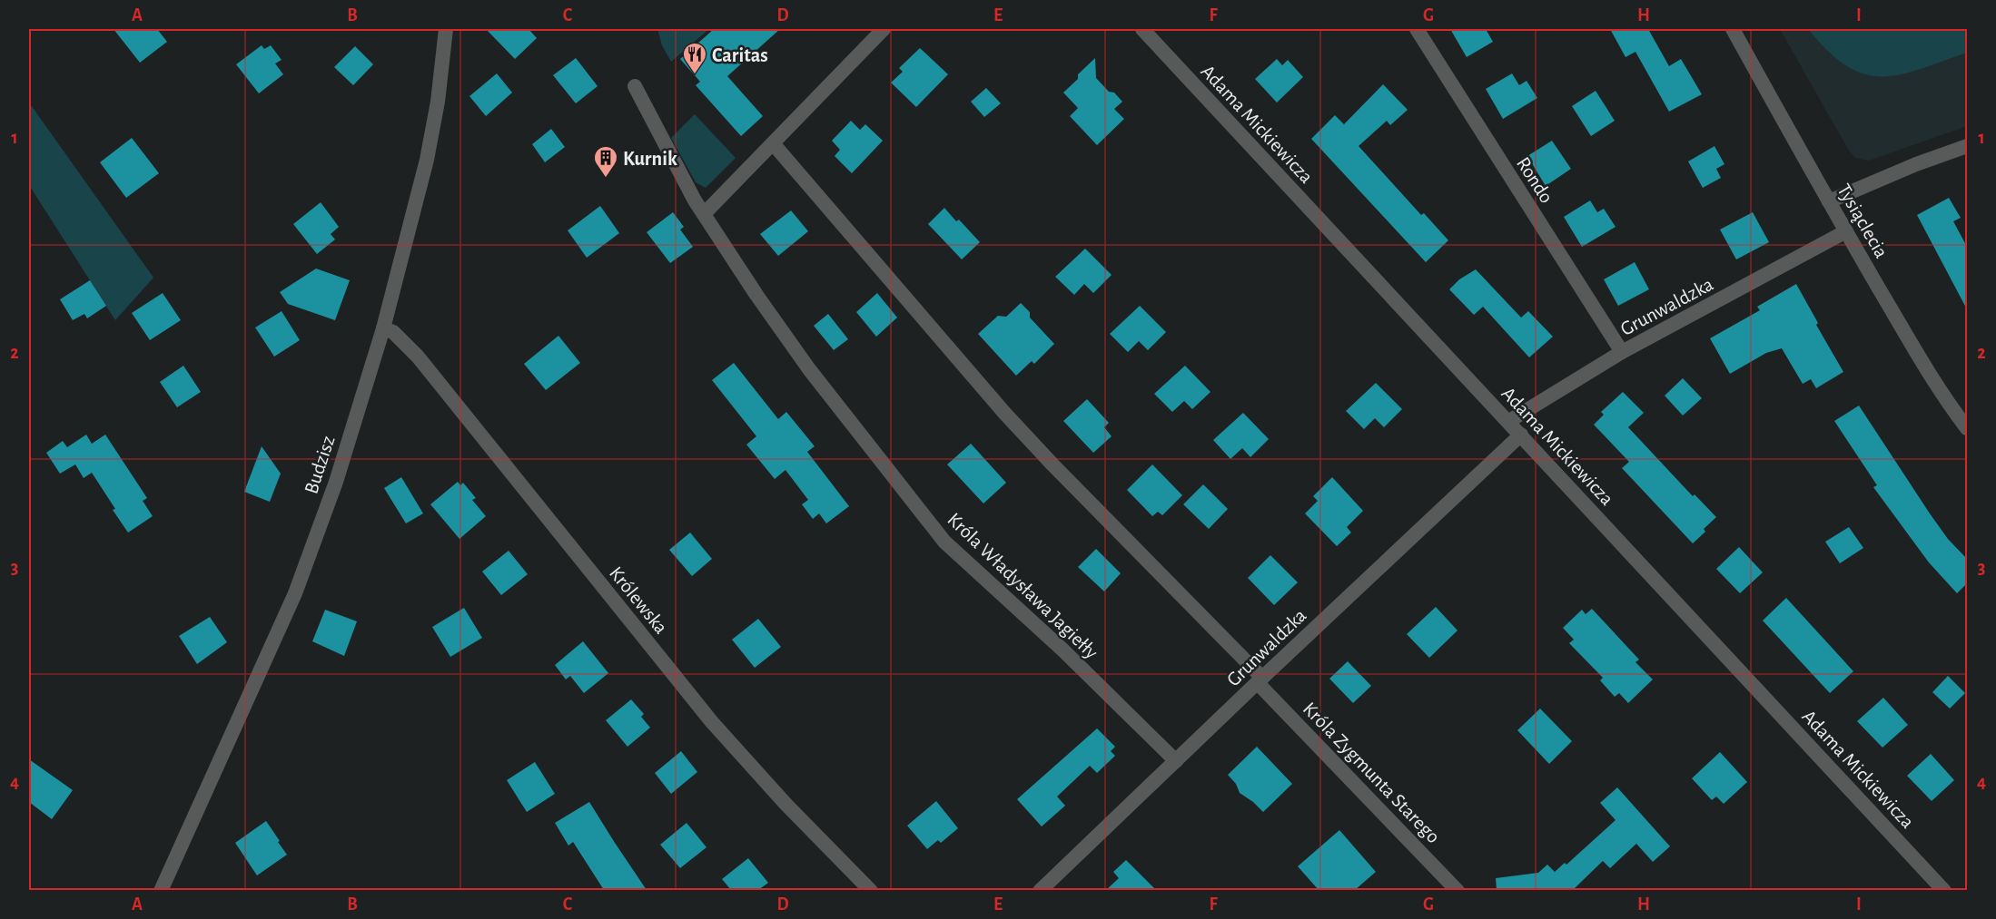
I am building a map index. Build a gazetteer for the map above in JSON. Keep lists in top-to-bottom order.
{
  "streets": {
    "street": [
      "Adama Mickiewicza",
      "Rondo",
      "Tysiąclecia",
      "Grunwaldzka",
      "Budzisz",
      "Króla Władysława Jagiełły",
      "Królewska",
      "Króla Zygmunta Starego"
    ]
  },
  "crossings": [
    ["Adama Mickiewicza", "Grunwaldzka"],
    ["Rondo", "Grunwaldzka"],
    ["Tysiąclecia", "Grunwaldzka"],
    ["Grunwaldzka", "Króla Władysława Jagiełły"],
    ["Grunwaldzka", "Króla Zygmunta Starego"],
    ["Budzisz", "Królewska"]
  ],
  "places": {
    "restaurant": ["Caritas"],
    "building": ["Kurnik"]
  },
  "grid": {
    "columns": [
      "A",
      "B",
      "C",
      "D",
      "E",
      "F",
      "G",
      "H",
      "I"
    ],
    "rows": [
      "1",
      "2",
      "3",
      "4"
    ]
  }
}
